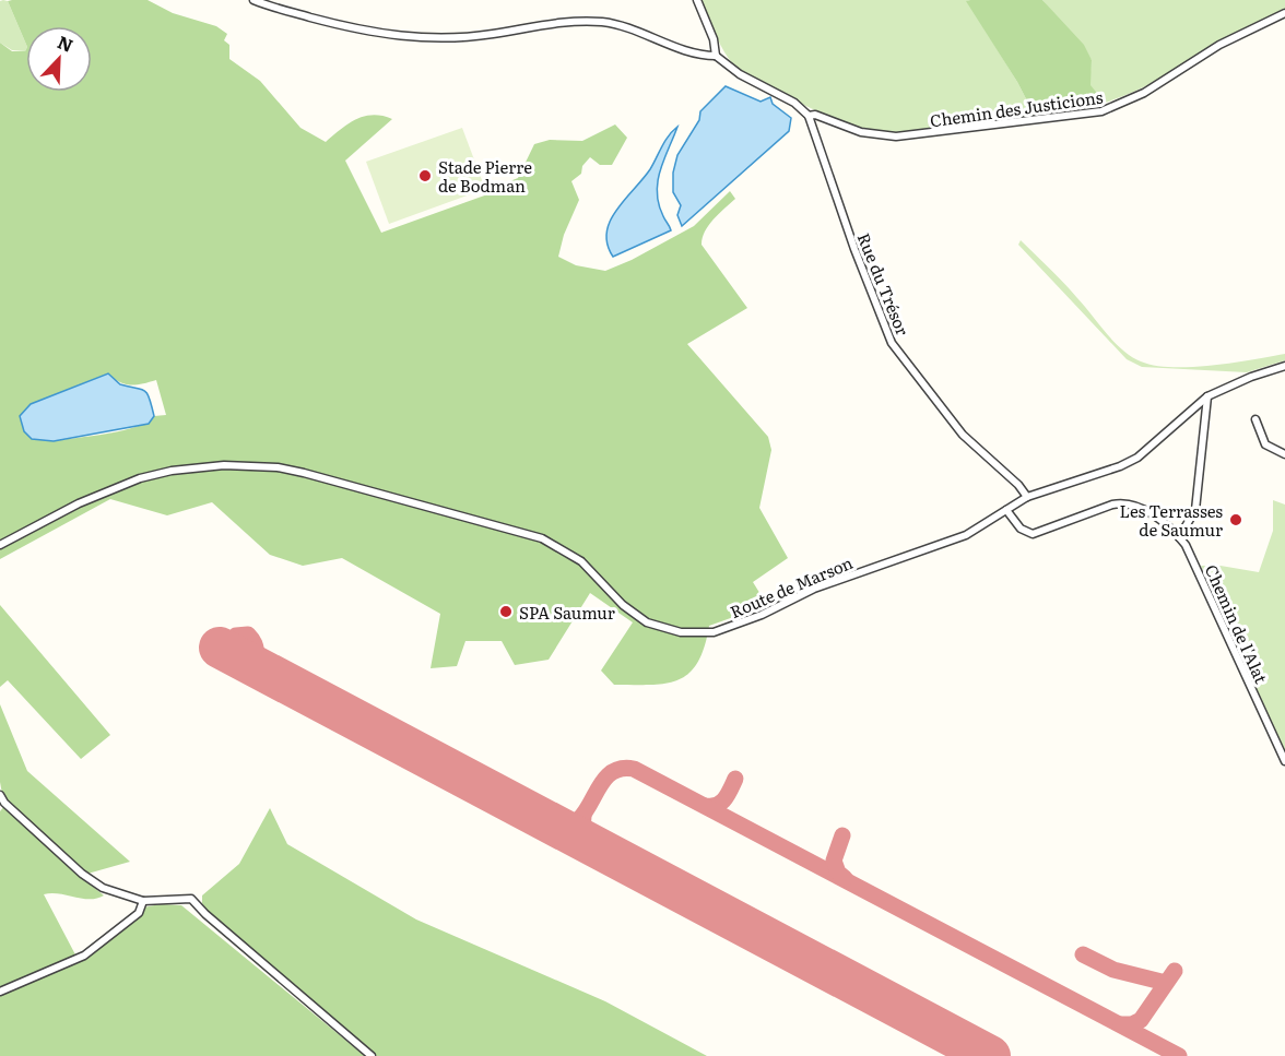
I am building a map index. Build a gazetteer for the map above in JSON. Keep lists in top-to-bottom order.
{
  "streets": {
    "street": [
      "Chemin des Justicions",
      "Rue du Trésor",
      "Route de Marson",
      "Chemin de l'Alat"
    ]
  },
  "crossings": [
    ["Chemin des Justicions", "Rue du Trésor"],
    ["Rue du Trésor", "Route de Marson"],
    ["Route de Marson", "Chemin de l'Alat"]
  ],
  "places": ["Stade Pierre de Bodman", "Les Terrasses de Saumur", "SPA Saumur"],
  "north": "top right"
}
